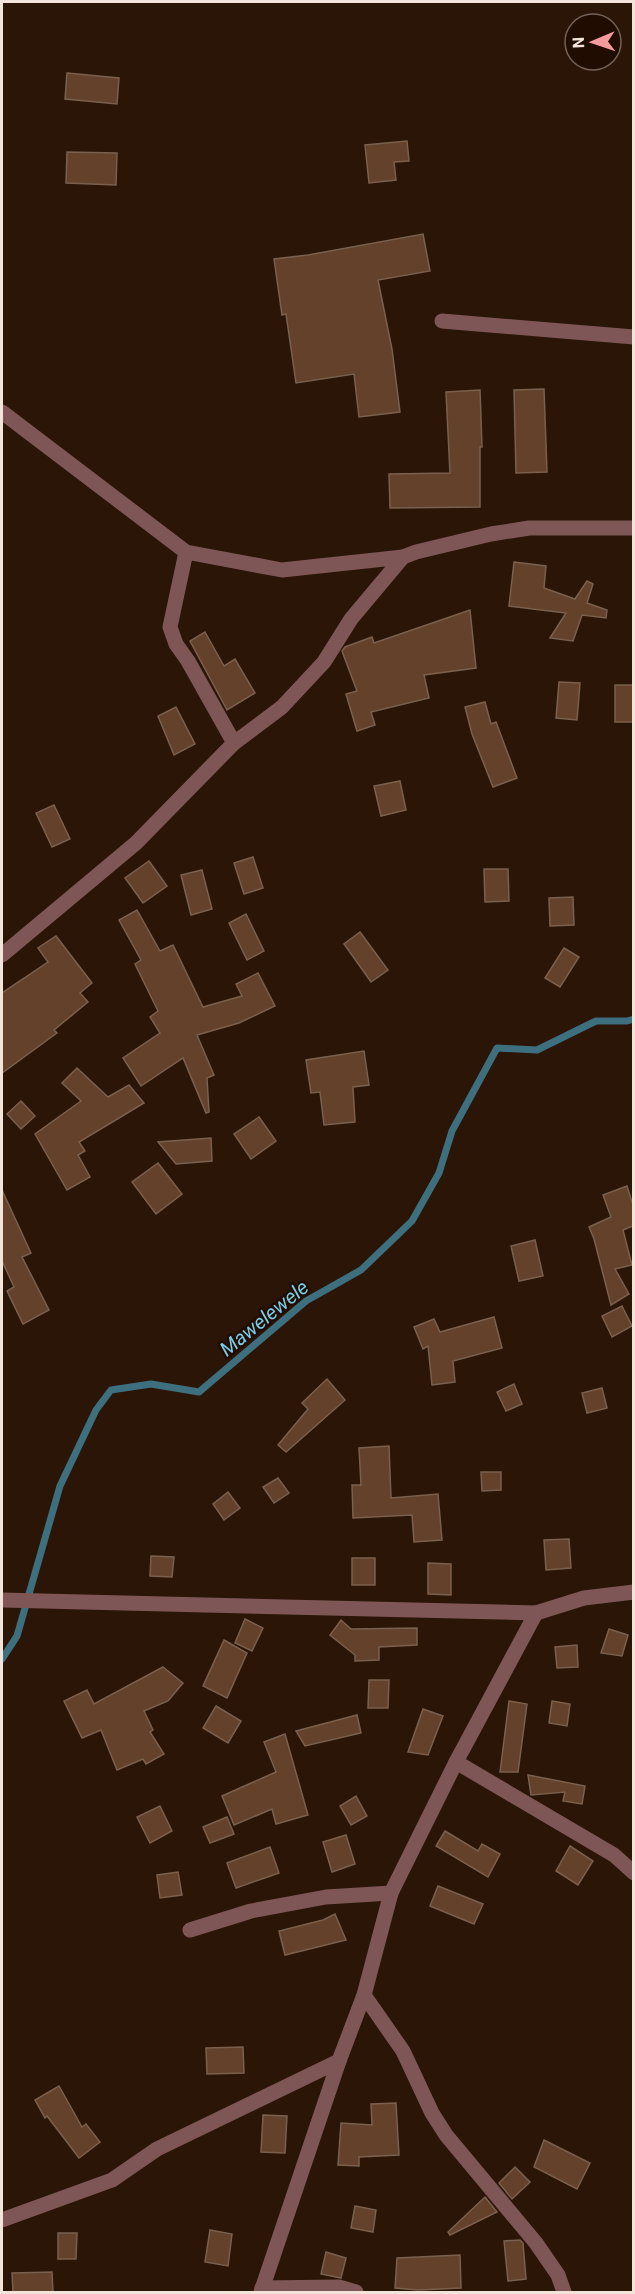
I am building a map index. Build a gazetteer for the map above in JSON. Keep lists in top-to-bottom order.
{
  "water": ["Mawelewele"],
  "north": "left"
}
